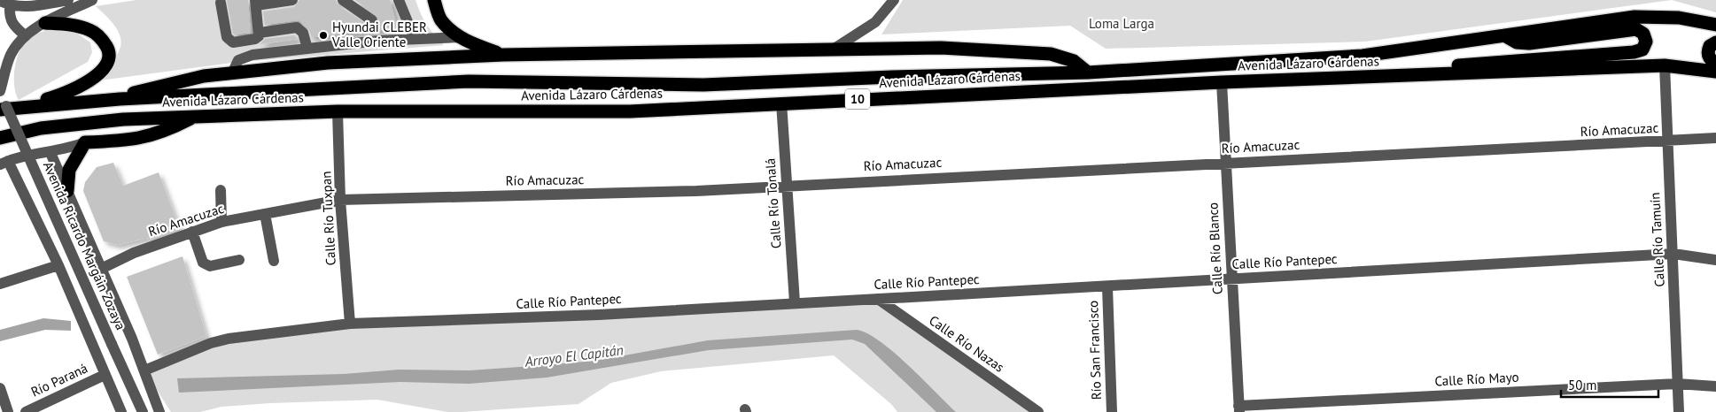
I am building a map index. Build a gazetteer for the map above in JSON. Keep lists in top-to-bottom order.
{
  "streets": {
    "highway": ["Avenida Lázaro Cárdenas", "10"],
    "street": [
      "Río Amacuzac",
      "Calle Río Tonalá",
      "Calle Río Tuxpan",
      "Calle Río Tamuín",
      "Avenida Ricardo Margáin Zozaya",
      "Calle Río Blanco",
      "Calle Río Pantepec",
      "Calle Río Nazas",
      "Río San Francisco",
      "Calle Río Mayo",
      "Río Paraná"
    ]
  },
  "crossings": [
    ["Avenida Lázaro Cárdenas", "Calle Río Tonalá"],
    ["Avenida Lázaro Cárdenas", "Calle Río Tuxpan"],
    ["Avenida Lázaro Cárdenas", "Calle Río Tamuín"],
    ["Avenida Lázaro Cárdenas", "Calle Río Blanco"],
    ["Río Amacuzac", "Calle Río Tonalá"],
    ["Río Amacuzac", "Calle Río Tuxpan"],
    ["Río Amacuzac", "Calle Río Tamuín"],
    ["Río Amacuzac", "Avenida Ricardo Margáin Zozaya"],
    ["Río Amacuzac", "Calle Río Blanco"],
    ["Calle Río Tonalá", "Calle Río Pantepec"],
    ["Calle Río Tuxpan", "Calle Río Pantepec"],
    ["Calle Río Tamuín", "Calle Río Pantepec"],
    ["Calle Río Tamuín", "Calle Río Mayo"],
    ["Avenida Ricardo Margáin Zozaya", "Calle Río Pantepec"],
    ["Calle Río Blanco", "Calle Río Pantepec"],
    ["Calle Río Blanco", "Calle Río Mayo"],
    ["Calle Río Pantepec", "Calle Río Nazas"],
    ["Calle Río Pantepec", "Río San Francisco"]
  ],
  "water": ["Arroyo El Capitán"],
  "parks": ["Loma Larga"],
  "places": ["Hyundai CLEBER Valle Oriente"],
  "scale_bar": "50 m"
}
